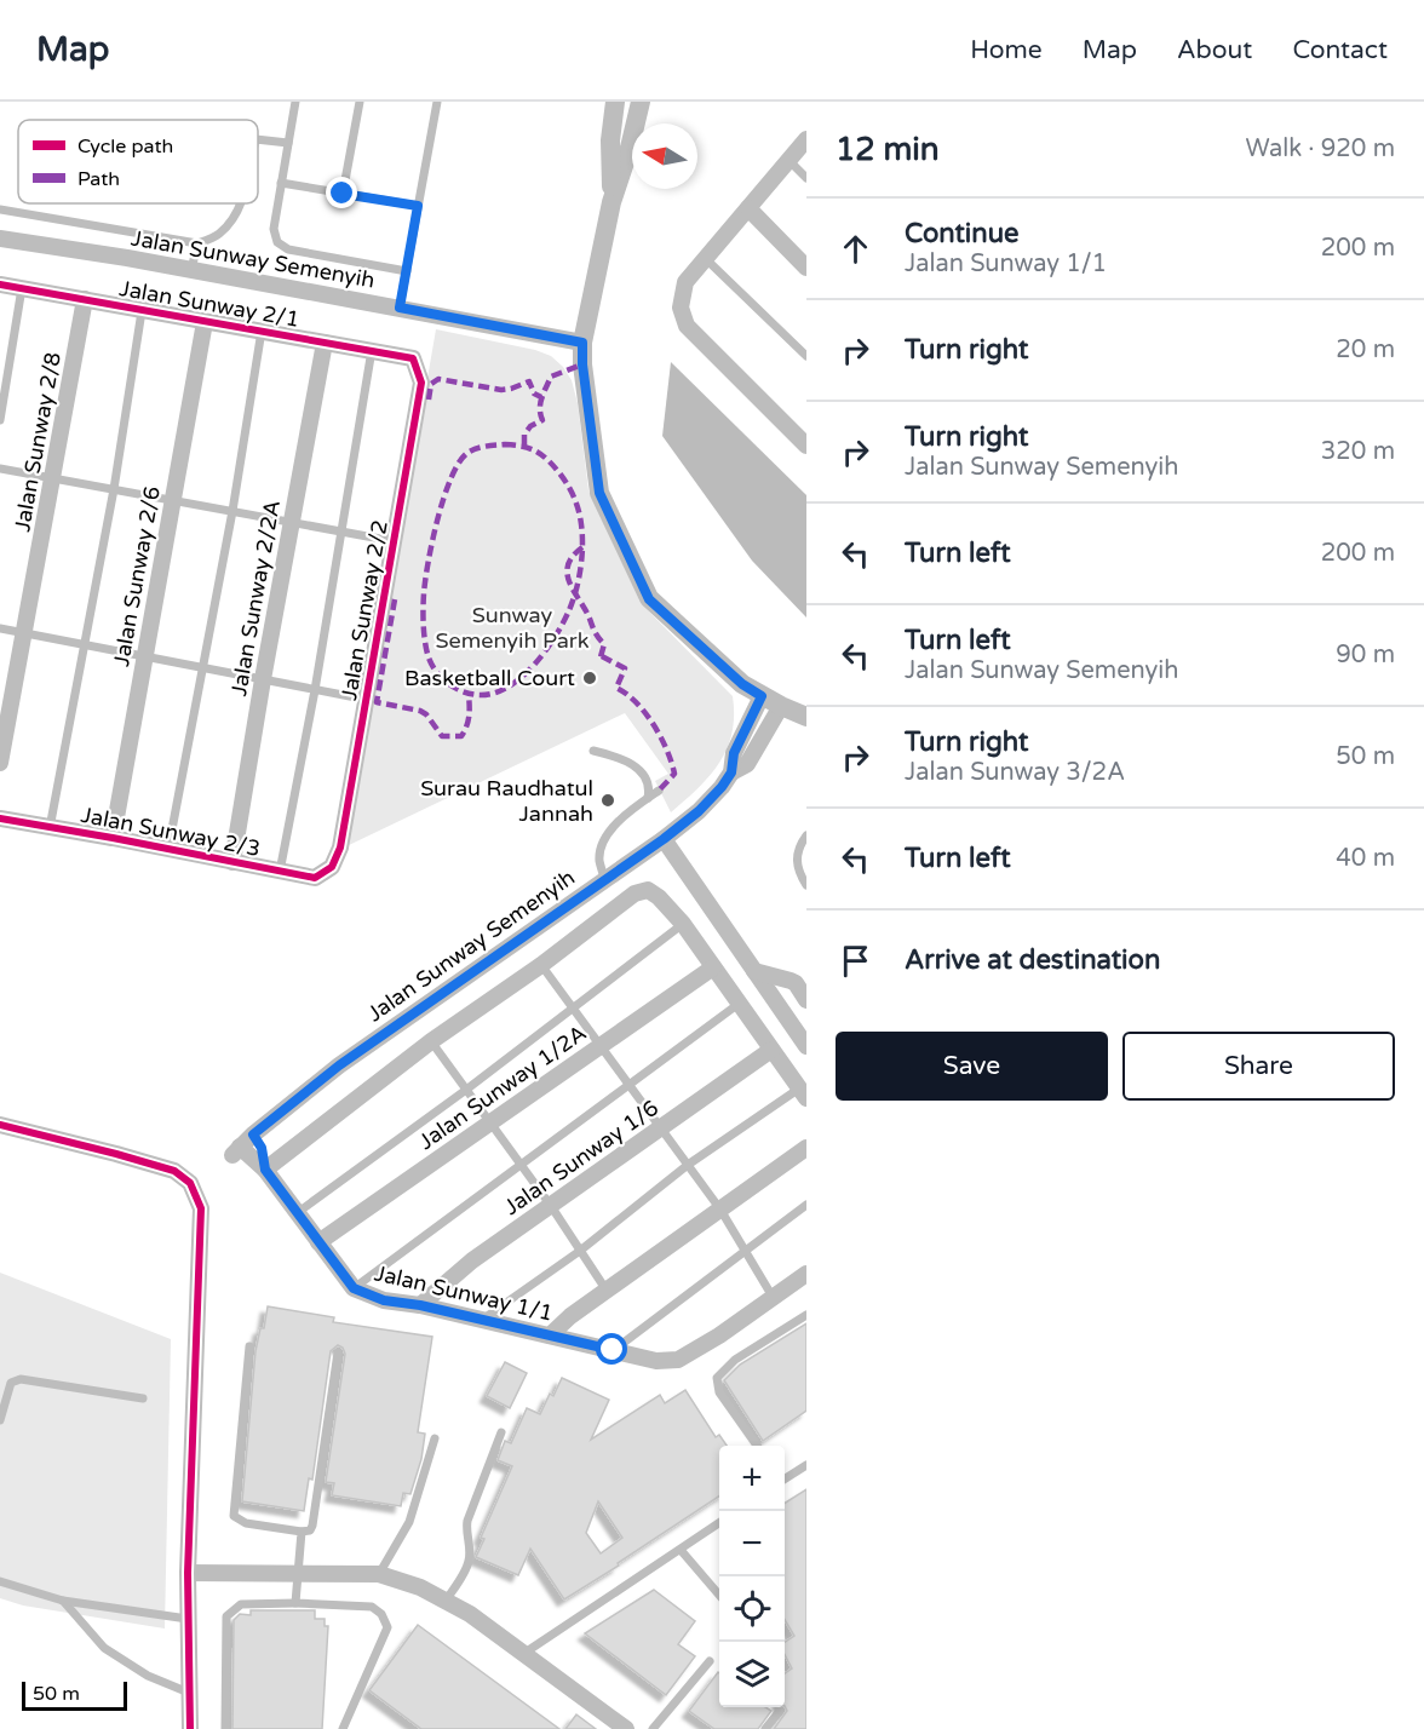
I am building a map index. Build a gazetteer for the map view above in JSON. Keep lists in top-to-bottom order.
{
  "streets": {
    "street": [
      "Jalan Sunway Semenyih",
      "Jalan Sunway 2/1",
      "Jalan Sunway 2/8",
      "Jalan Sunway 2/6",
      "Jalan Sunway 2/2A",
      "Jalan Sunway 2/2",
      "Jalan Sunway 2/3",
      "Jalan Sunway 1/2A",
      "Jalan Sunway 1/6",
      "Jalan Sunway 1/1"
    ]
  },
  "crossings": [
    ["Jalan Sunway Semenyih", "Jalan Sunway 1/1"],
    ["Jalan Sunway 2/1", "Jalan Sunway 2/8"],
    ["Jalan Sunway 2/1", "Jalan Sunway 2/6"],
    ["Jalan Sunway 2/1", "Jalan Sunway 2/2A"],
    ["Jalan Sunway 2/1", "Jalan Sunway 2/2"],
    ["Jalan Sunway 2/6", "Jalan Sunway 2/3"],
    ["Jalan Sunway 2/2A", "Jalan Sunway 2/3"],
    ["Jalan Sunway 2/2", "Jalan Sunway 2/3"],
    ["Jalan Sunway 1/2A", "Jalan Sunway 1/1"],
    ["Jalan Sunway 1/6", "Jalan Sunway 1/1"]
  ],
  "parks": ["Sunway Semenyih Park"],
  "places": ["Basketball Court", "Surau Raudhatul Jannah"],
  "legend": ["Cycle path", "Path"],
  "scale_bar": "50 m",
  "north": "left",
  "page": {
    "header": "Map",
    "nav": [
      "Home",
      "Map",
      "About",
      "Contact"
    ],
    "heading": ["12 min", "Walk · 920 m"],
    "list": [
      ["Continue", "Jalan Sunway 1/1", "200 m"],
      ["Turn right", "20 m"],
      ["Turn right", "Jalan Sunway Semenyih", "320 m"],
      ["Turn left", "200 m"],
      ["Turn left", "Jalan Sunway Semenyih", "90 m"],
      ["Turn right", "Jalan Sunway 3/2A", "50 m"],
      ["Turn left", "40 m"],
      "Arrive at destination"
    ],
    "buttons": ["Save", "Share"],
    "map_buttons": ["+", "−"],
    "scale": "50 m"
  }
}
